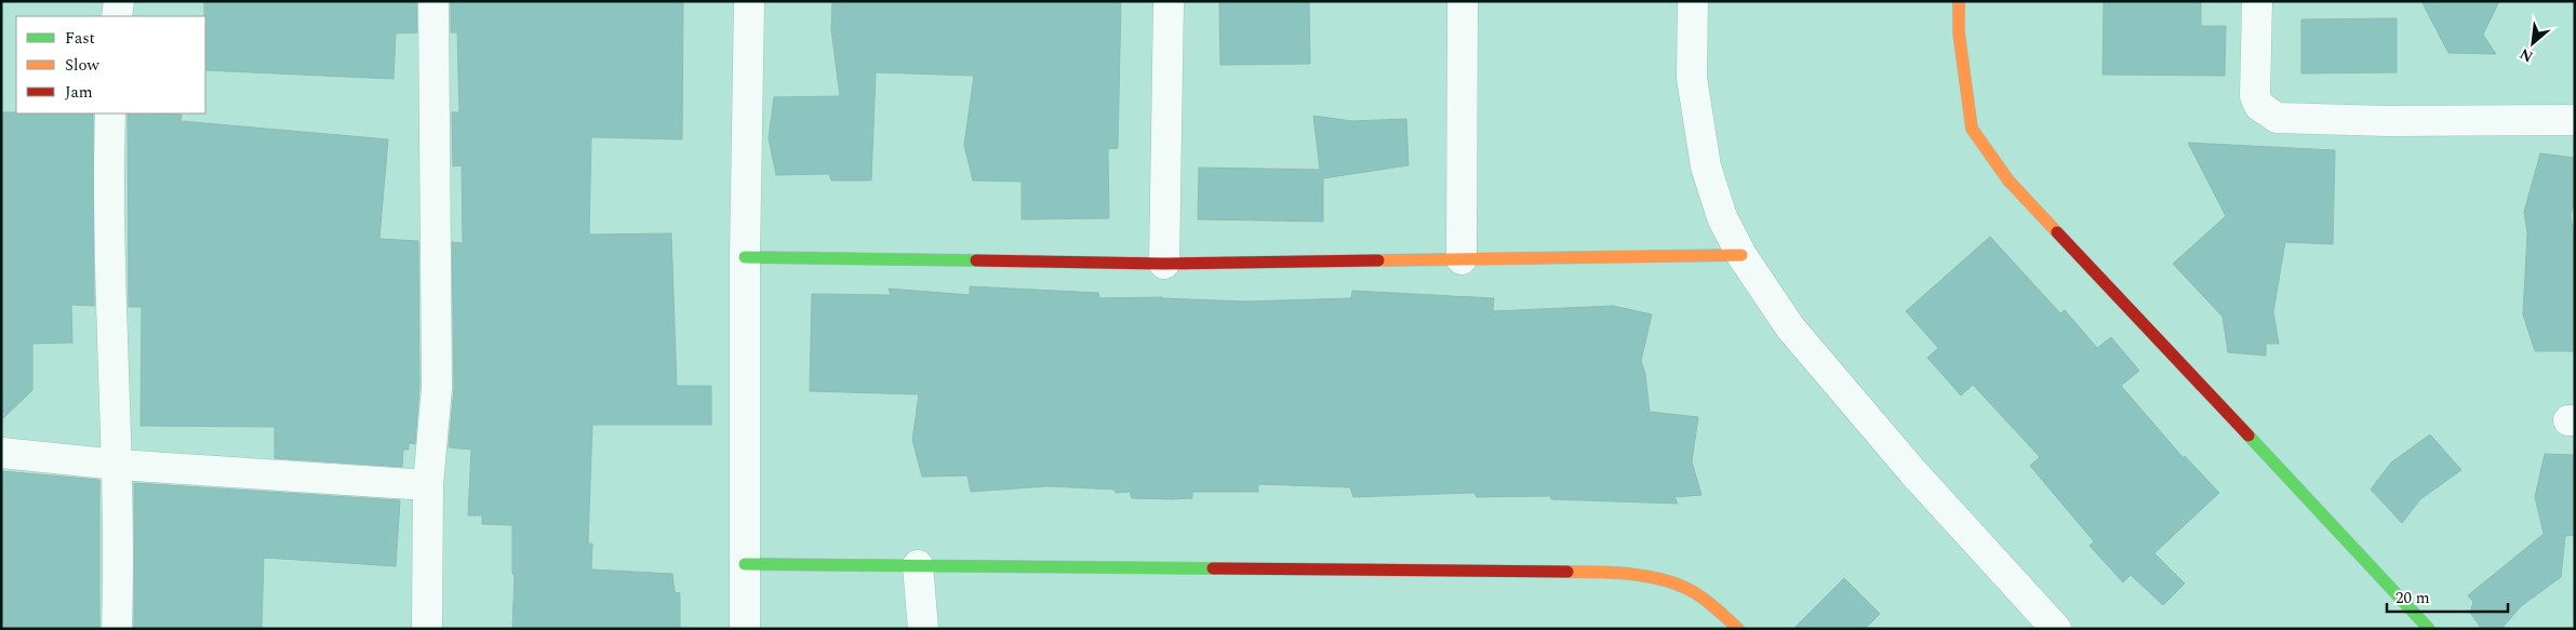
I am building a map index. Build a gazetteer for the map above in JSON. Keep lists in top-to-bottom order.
{
  "legend": ["Fast", "Slow", "Jam"],
  "scale_bar": "20 m",
  "north": "bottom left"
}
